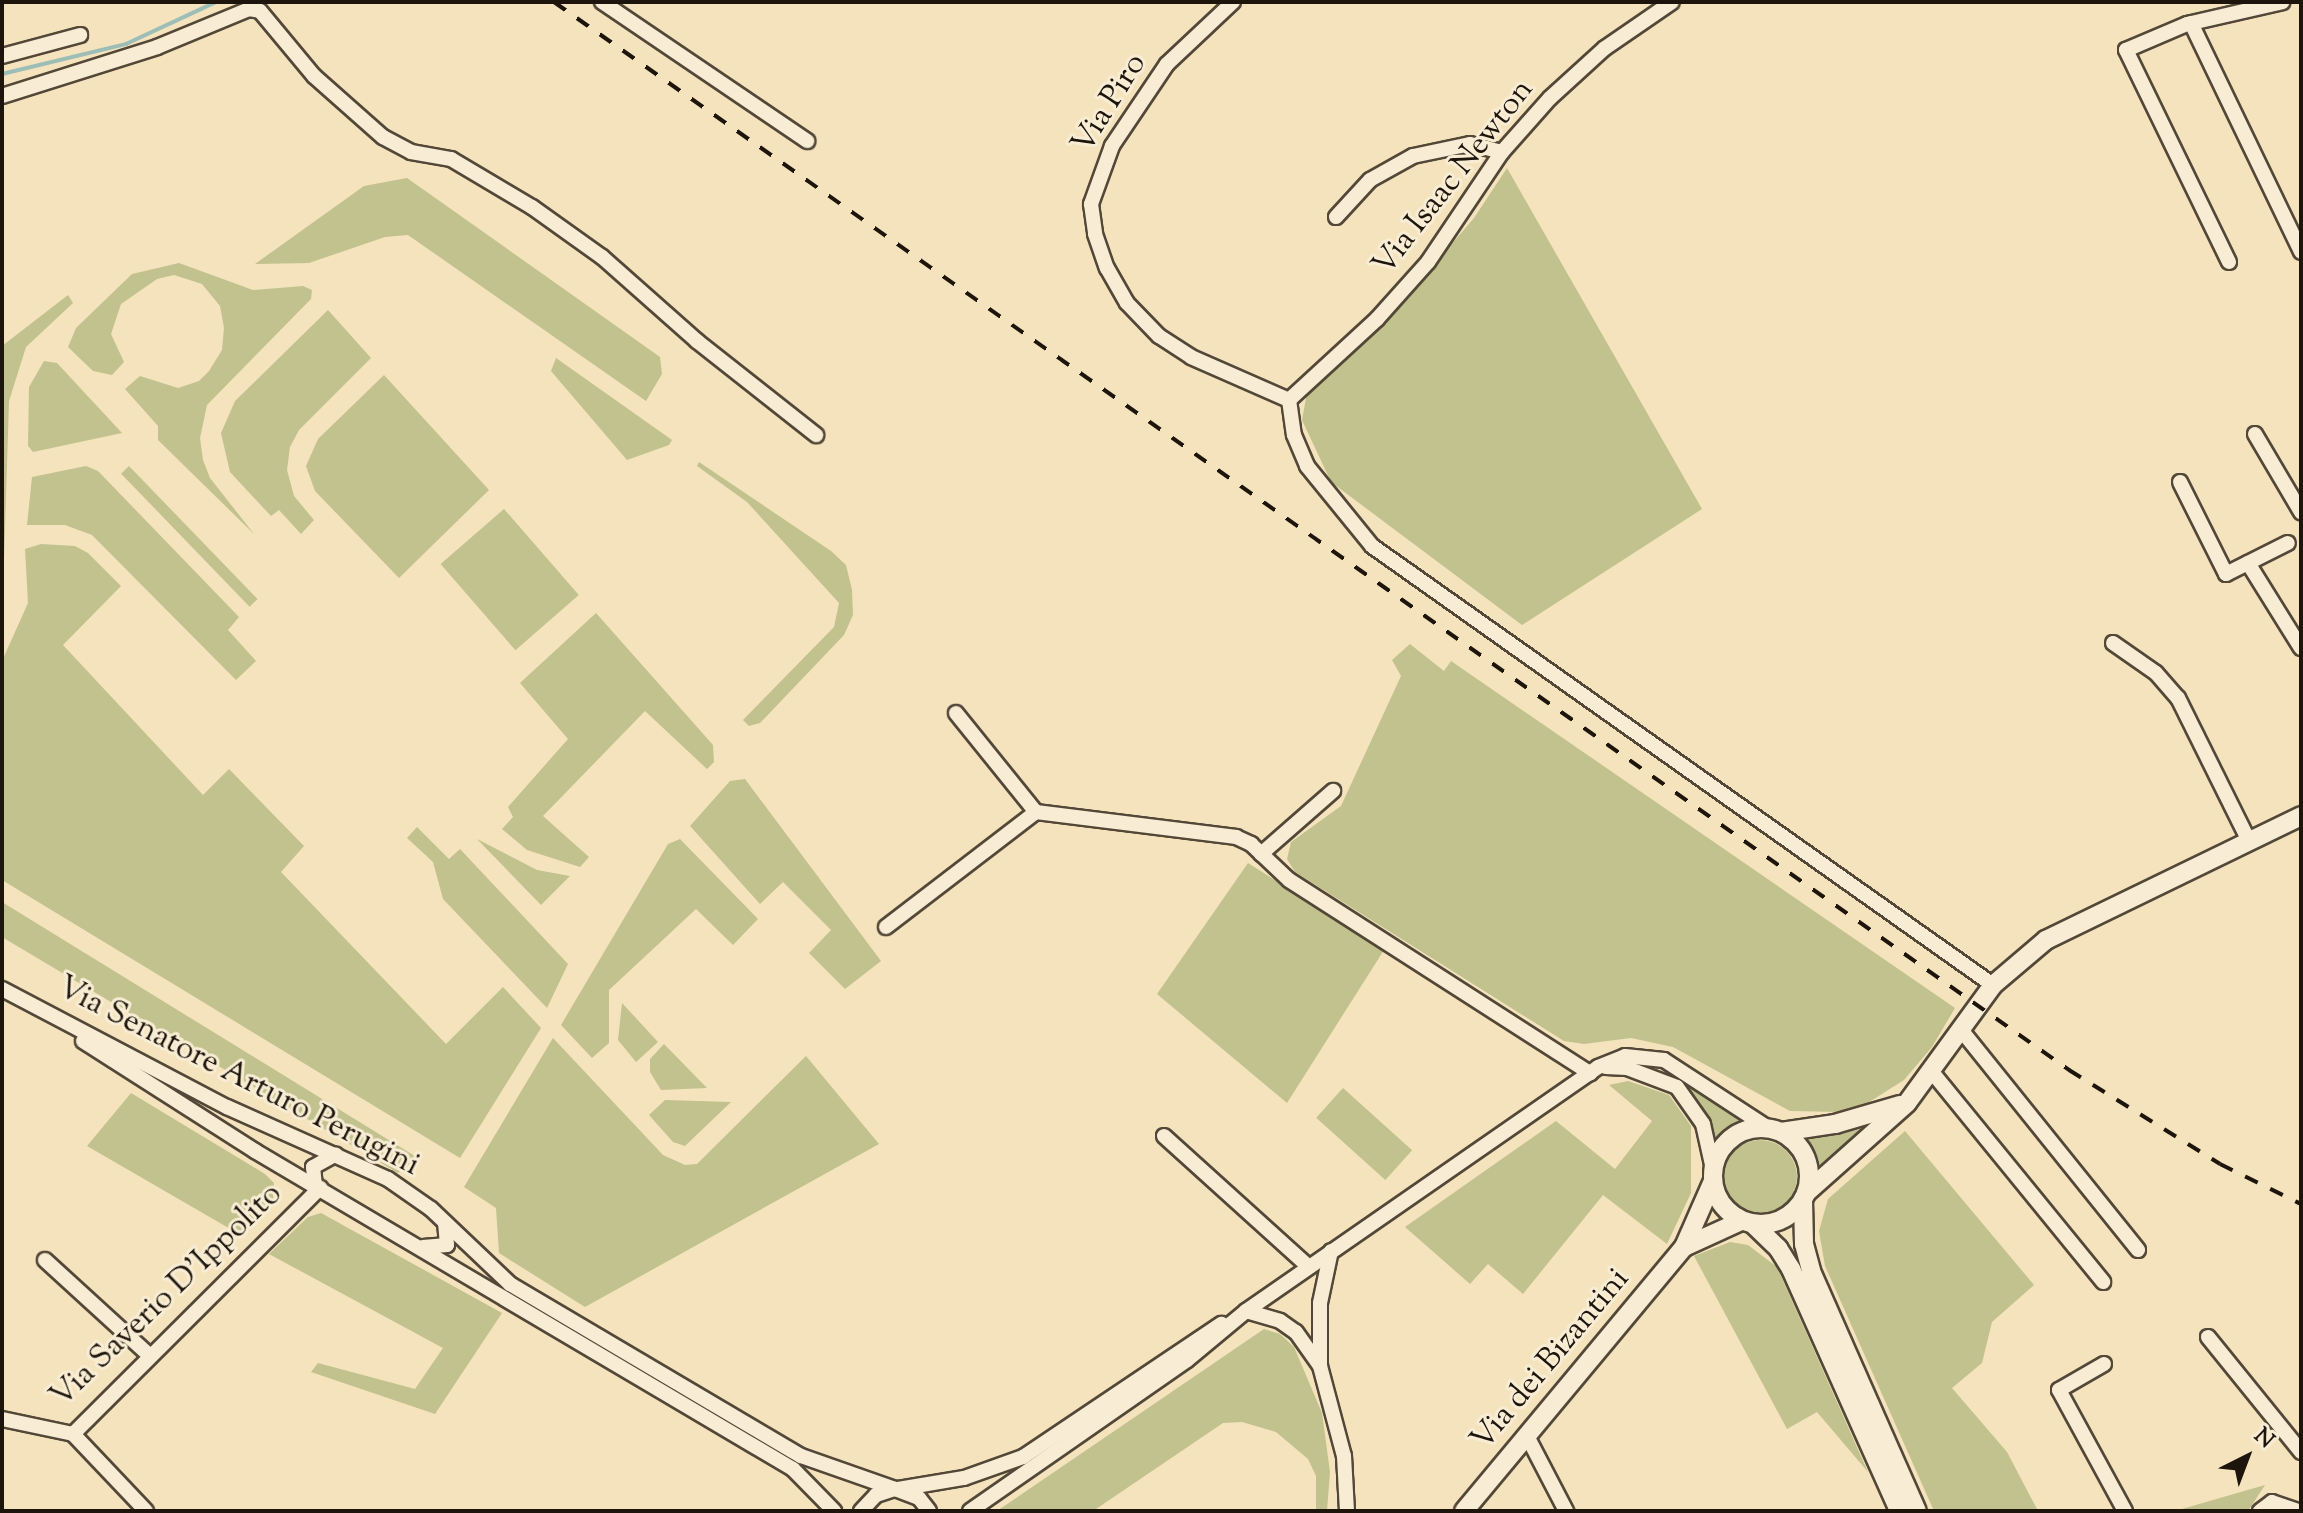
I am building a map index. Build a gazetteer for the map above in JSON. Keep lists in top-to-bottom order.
{
  "streets": {
    "street": [
      "Via Piro",
      "Via Isaac Newton",
      "Via Senatore Arturo Perugini",
      "Via Saverio D'Ippolito",
      "Via dei Bizantini"
    ]
  },
  "crossings": [
    ["Via Piro", "Via Isaac Newton"],
    ["Via Senatore Arturo Perugini", "Via Saverio D'Ippolito"],
    ["Via Senatore Arturo Perugini", "Via dei Bizantini"]
  ],
  "north": "top right"
}
